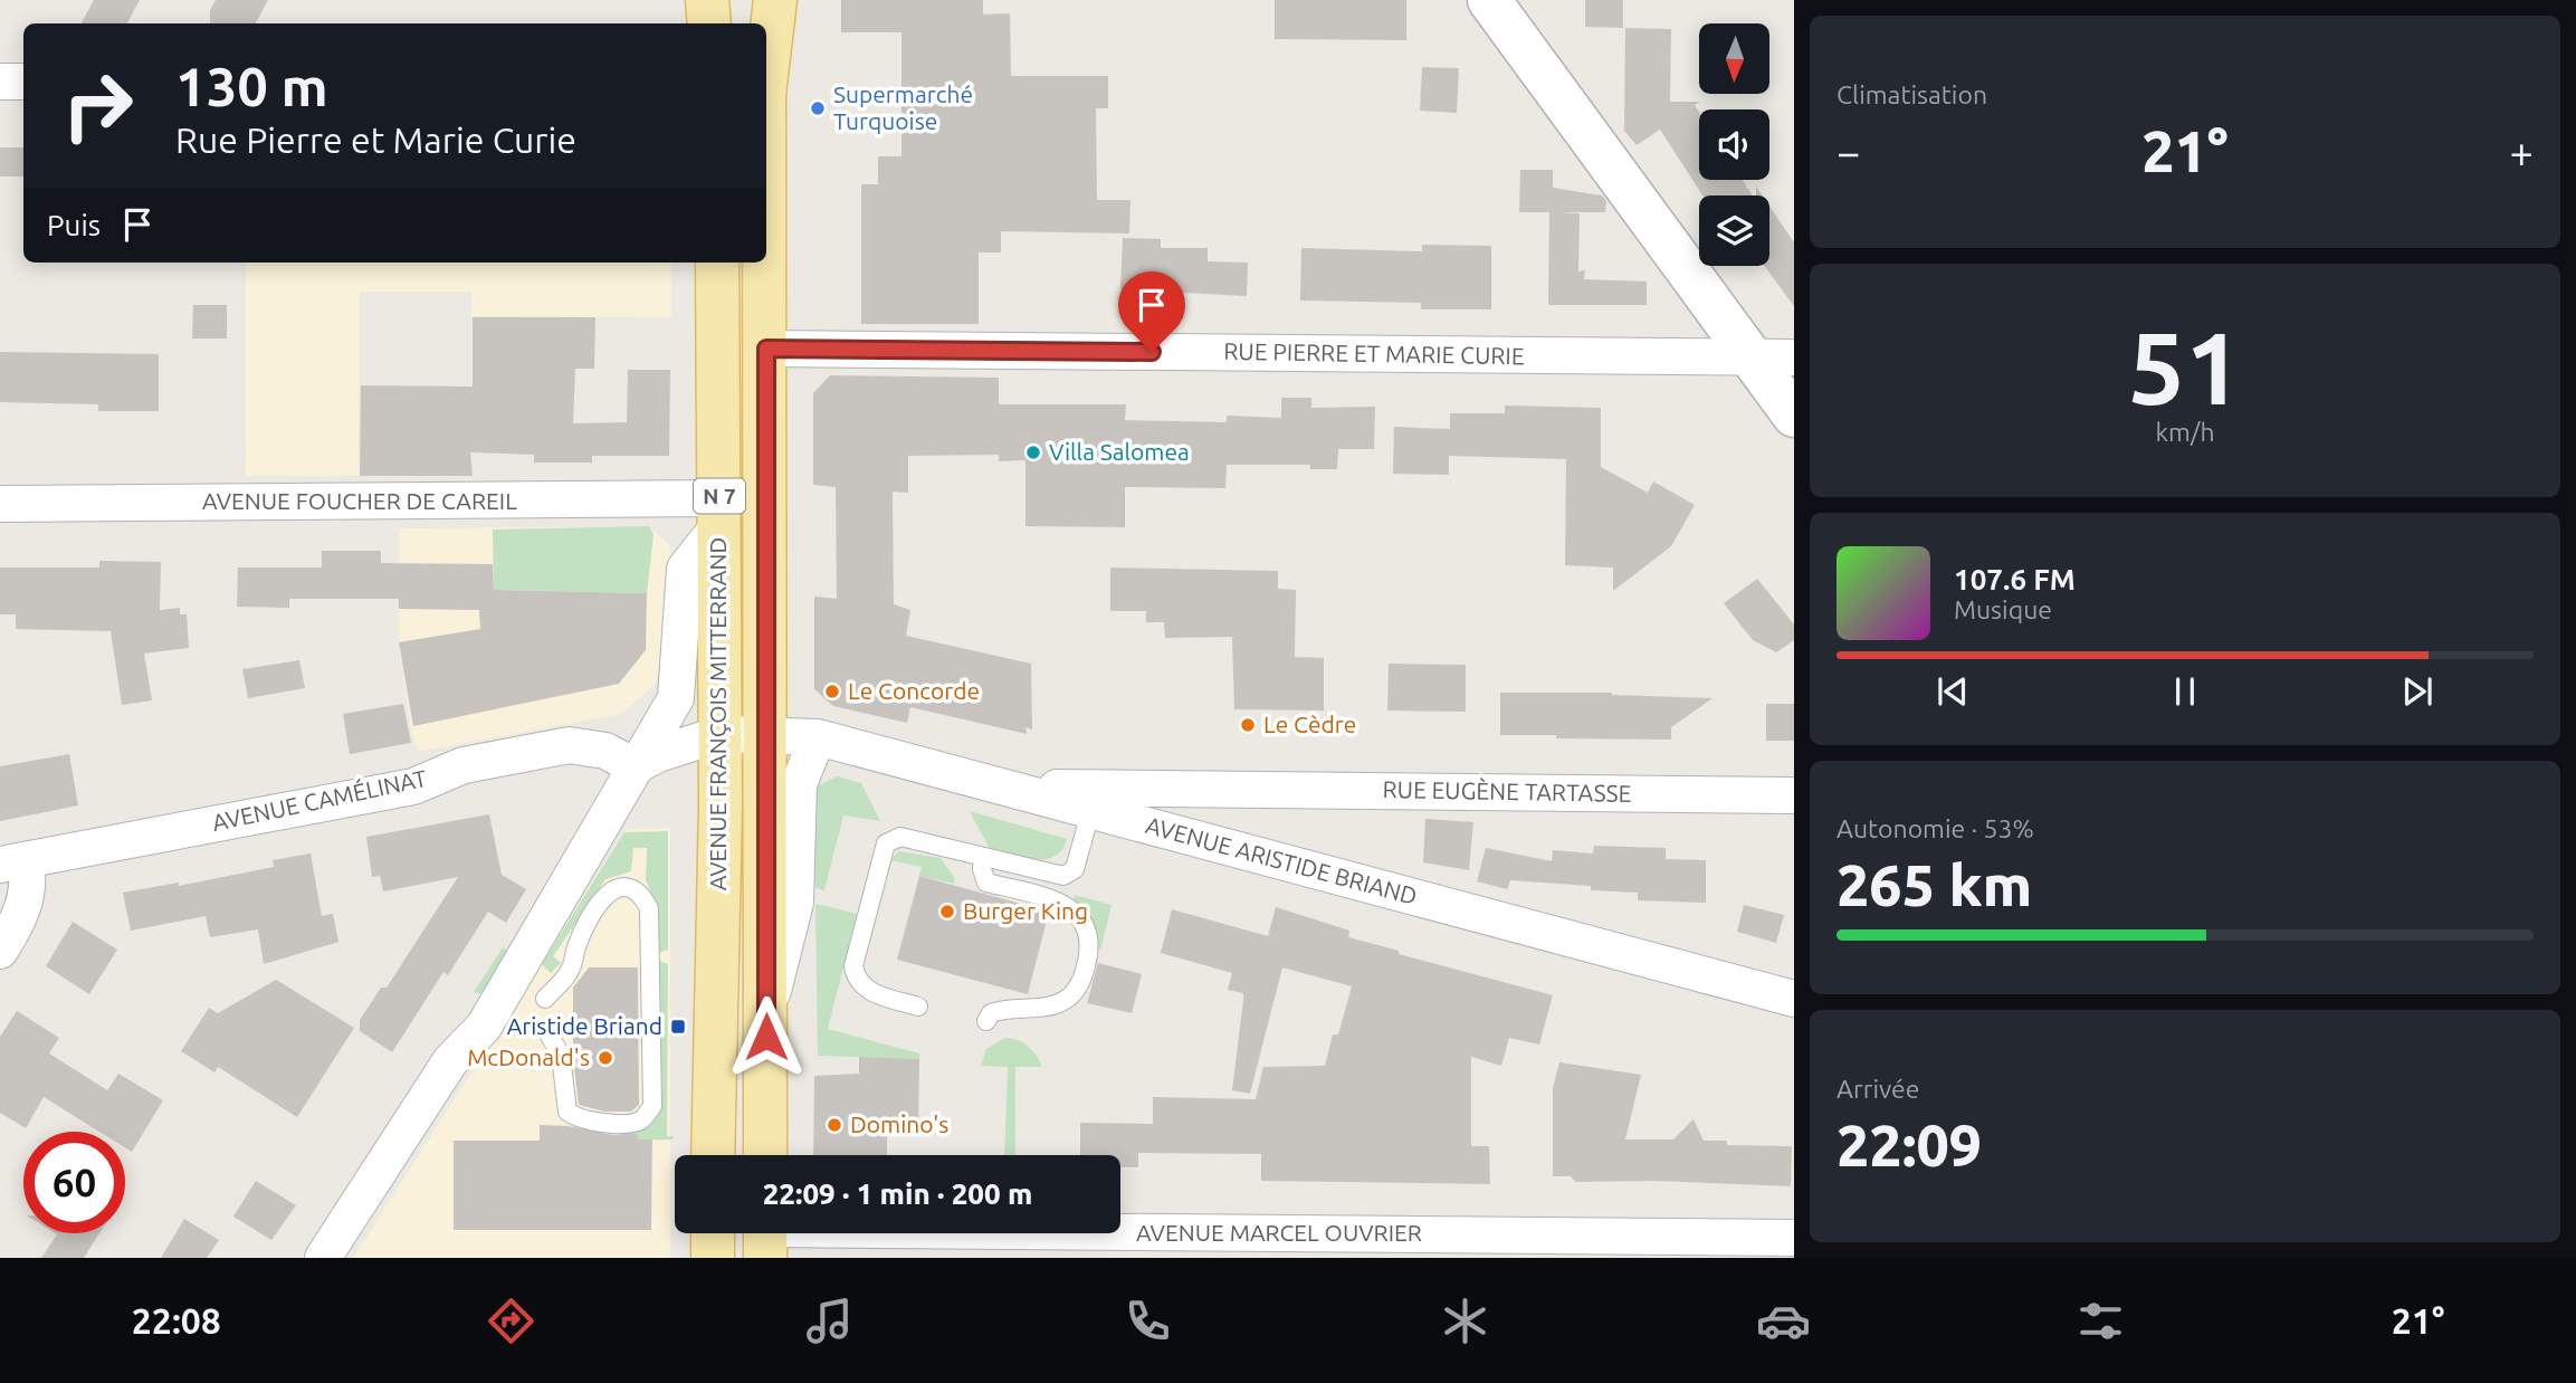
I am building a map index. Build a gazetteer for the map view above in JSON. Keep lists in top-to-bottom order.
{
  "streets": {
    "main road": ["N 7", "AVENUE FRANÇOIS MITTERRAND"],
    "street": [
      "RUE PIERRE ET MARIE CURIE",
      "AVENUE FOUCHER DE CAREIL",
      "RUE EUGÈNE TARTASSE",
      "AVENUE CAMÉLINAT",
      "AVENUE ARISTIDE BRIAND",
      "AVENUE MARCEL OUVRIER"
    ]
  },
  "crossings": [
    ["RUE PIERRE ET MARIE CURIE", "N 7"],
    ["N 7", "AVENUE ARISTIDE BRIAND"],
    ["AVENUE FOUCHER DE CAREIL", "AVENUE FRANÇOIS MITTERRAND"],
    ["AVENUE FRANÇOIS MITTERRAND", "AVENUE ARISTIDE BRIAND"],
    ["RUE EUGÈNE TARTASSE", "AVENUE ARISTIDE BRIAND"]
  ],
  "places": {
    "other": [
      "Supermarché Turquoise",
      "Villa Salomea",
      "Le Concorde",
      "Le Cèdre",
      "Burger King",
      "McDonald's",
      "Domino's"
    ],
    "transit": ["Aristide Briand"]
  },
  "north": "bottom",
  "page": {
    "tile": [
      "Climatisation",
      ["51", "km/h"],
      ["Autonomie · 53%", "265 km"],
      ["Arrivée", "22:09"]
    ],
    "turn": ["130 m", "Rue Pierre et Marie Curie"],
    "heat": ["−", "21°", "+"],
    "then": "Puis",
    "song": ["107.6 FM", "Musique"],
    "limit": "60",
    "trip": "22:09 · 1 min · 200 m",
    "tabs": ["22:08", "21°"]
  }
}
